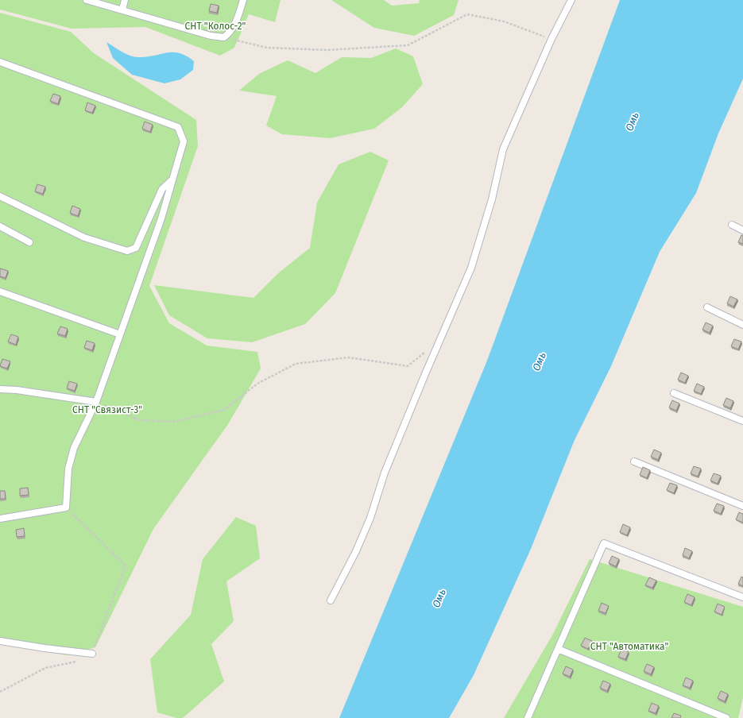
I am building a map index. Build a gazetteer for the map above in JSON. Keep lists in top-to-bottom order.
{
  "water": ["Омь"],
  "parks": ["СНТ \"Колос-2\"", "СНТ \"Связист-3\"", "СНТ \"Автоматика\""]
}
